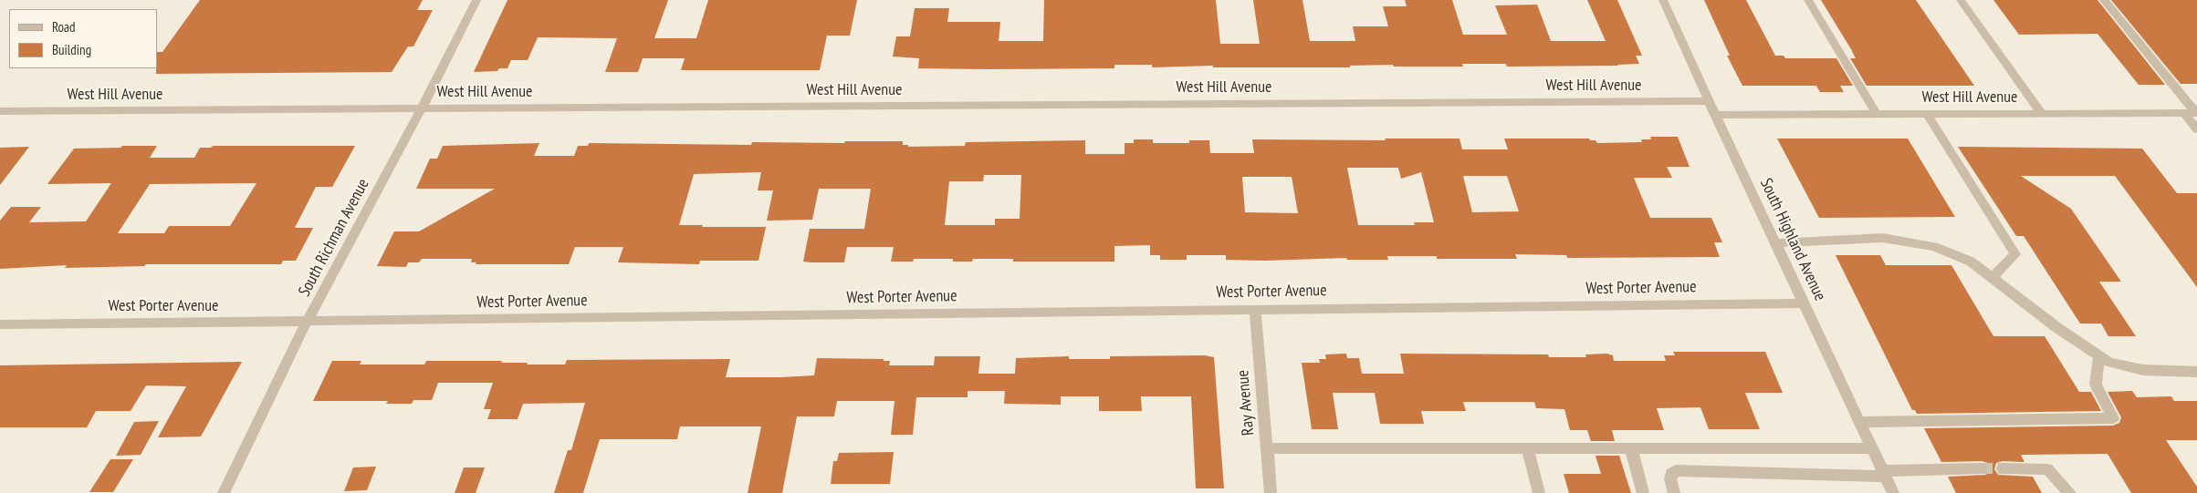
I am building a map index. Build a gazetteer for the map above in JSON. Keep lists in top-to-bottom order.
{
  "streets": {
    "street": [
      "West Hill Avenue",
      "South Richman Avenue",
      "South Highland Avenue",
      "West Porter Avenue",
      "Ray Avenue"
    ]
  },
  "crossings": [
    ["West Hill Avenue", "South Richman Avenue"],
    ["West Hill Avenue", "South Highland Avenue"],
    ["South Richman Avenue", "West Porter Avenue"],
    ["South Highland Avenue", "West Porter Avenue"],
    ["West Porter Avenue", "Ray Avenue"]
  ],
  "legend": ["Road", "Building"]
}
